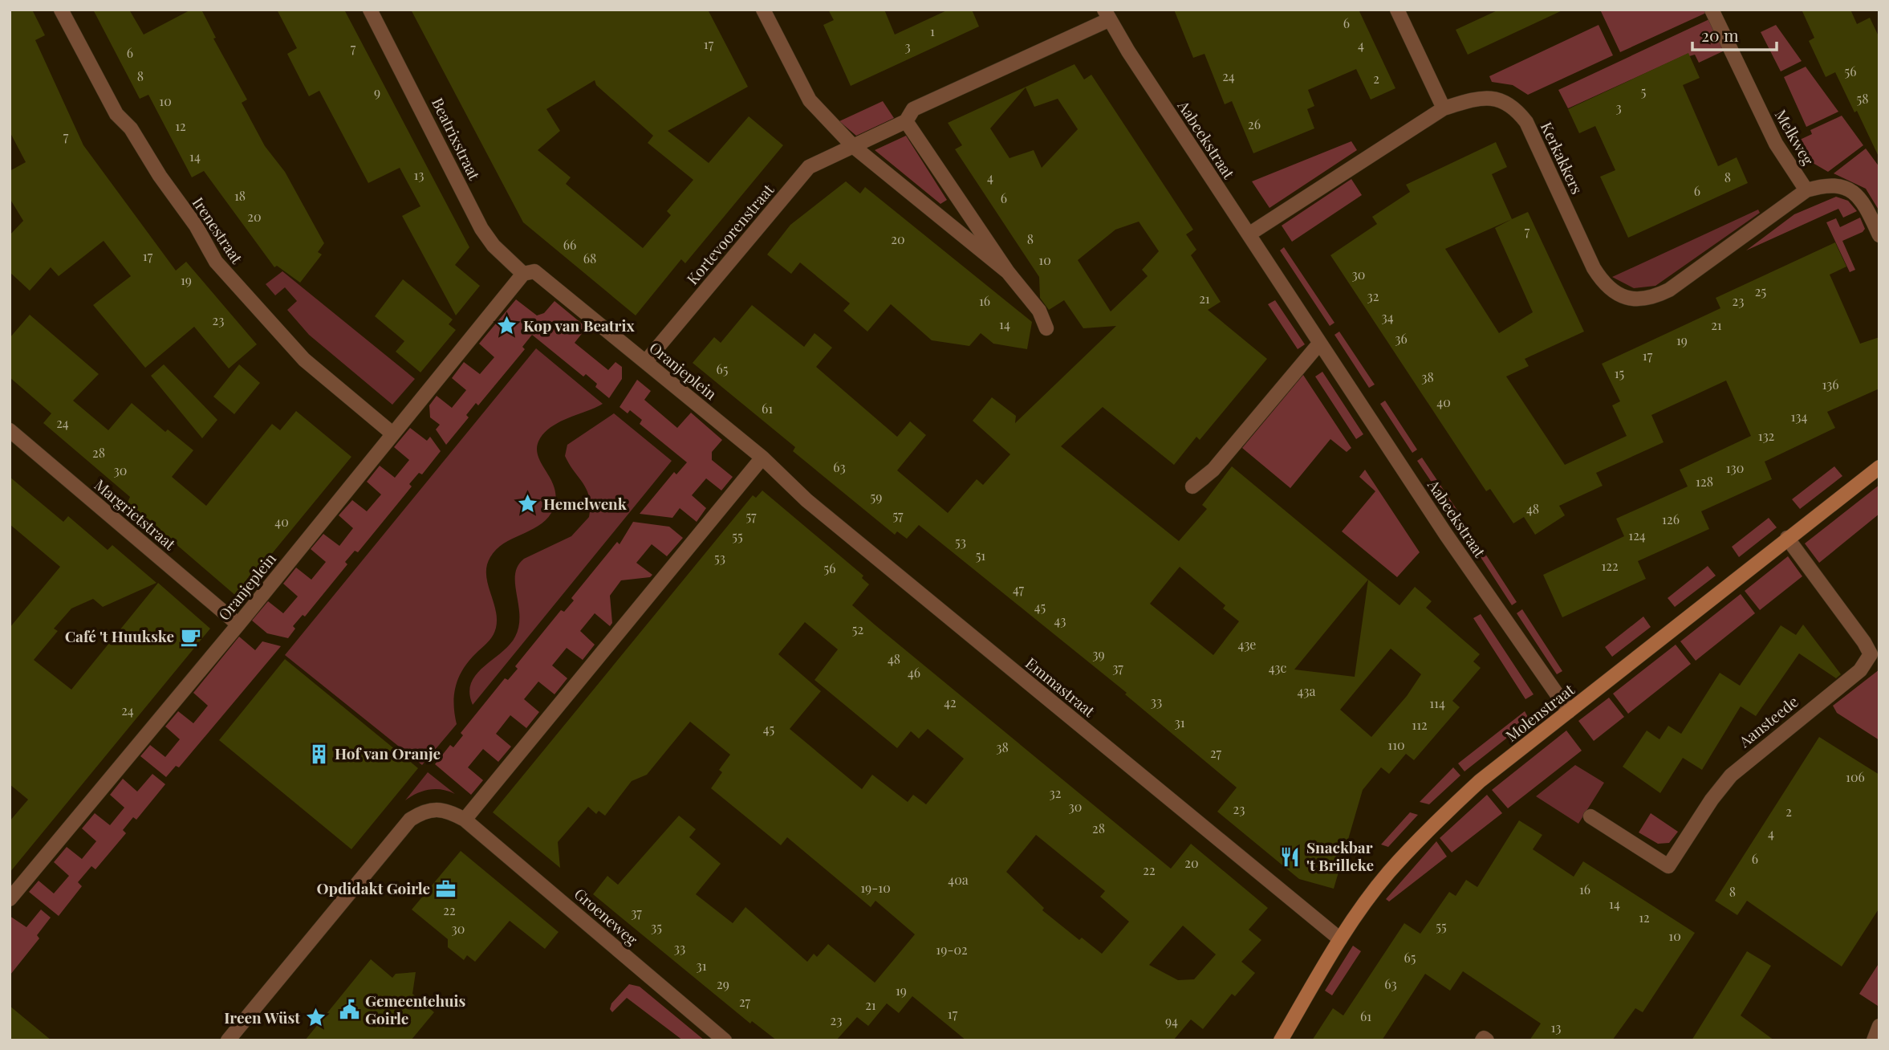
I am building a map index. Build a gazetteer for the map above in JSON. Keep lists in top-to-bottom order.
{
  "streets": {
    "street": [
      "Melkweg",
      "Beatrixstraat",
      "Aabeekstraat",
      "Kerkakkers",
      "Irenestraat",
      "Kortevoorenstraat",
      "Oranjeplein",
      "Margrietstraat",
      "Emmastraat",
      "Molenstraat",
      "Aansteede",
      "Groeneweg"
    ]
  },
  "crossings": [
    ["Melkweg", "Kerkakkers"],
    ["Beatrixstraat", "Oranjeplein"],
    ["Aabeekstraat", "Kerkakkers"],
    ["Aabeekstraat", "Kortevoorenstraat"],
    ["Aabeekstraat", "Molenstraat"],
    ["Irenestraat", "Oranjeplein"],
    ["Kortevoorenstraat", "Oranjeplein"],
    ["Oranjeplein", "Margrietstraat"],
    ["Oranjeplein", "Emmastraat"],
    ["Emmastraat", "Molenstraat"],
    ["Molenstraat", "Aansteede"]
  ],
  "places": {
    "place": ["Kop van Beatrix", "Hemelwenk", "Ireen Wüst"],
    "cafe": ["Café 't Huukske"],
    "building": ["Hof van Oranje"],
    "restaurant": ["Snackbar 't Brilleke"],
    "office": ["Opdidakt Goirle"],
    "public building": ["Gemeentehuis Goirle"]
  },
  "house_numbers": [
    "6",
    "1",
    "17",
    "4",
    "3",
    "7",
    "6",
    "56",
    "8",
    "24",
    "2",
    "5",
    "9",
    "58",
    "10",
    "3",
    "26",
    "12",
    "7",
    "14",
    "13",
    "4",
    "8",
    "6",
    "18",
    "6",
    "20",
    "7",
    "20",
    "8",
    "66",
    "17",
    "68",
    "10",
    "30",
    "19",
    "25",
    "32",
    "21",
    "16",
    "23",
    "34",
    "23",
    "14",
    "21",
    "36",
    "19",
    "17",
    "65",
    "15",
    "38",
    "136",
    "40",
    "61",
    "134",
    "24",
    "132",
    "28",
    "63",
    "130",
    "30",
    "128",
    "59",
    "48",
    "57",
    "57",
    "126",
    "40",
    "124",
    "55",
    "53",
    "51",
    "53",
    "122",
    "56",
    "47",
    "45",
    "43",
    "52",
    "43e",
    "39",
    "48",
    "37",
    "43c",
    "46",
    "43a",
    "33",
    "42",
    "114",
    "24",
    "31",
    "112",
    "45",
    "110",
    "38",
    "27",
    "106",
    "32",
    "30",
    "23",
    "2",
    "28",
    "4",
    "6",
    "20",
    "22",
    "40a",
    "19-10",
    "16",
    "8",
    "14",
    "22",
    "37",
    "12",
    "55",
    "35",
    "30",
    "10",
    "33",
    "19-02",
    "65",
    "31",
    "29",
    "63",
    "19",
    "27",
    "21",
    "17",
    "61",
    "23",
    "94",
    "13"
  ],
  "scale_bar": "20 m"
}
